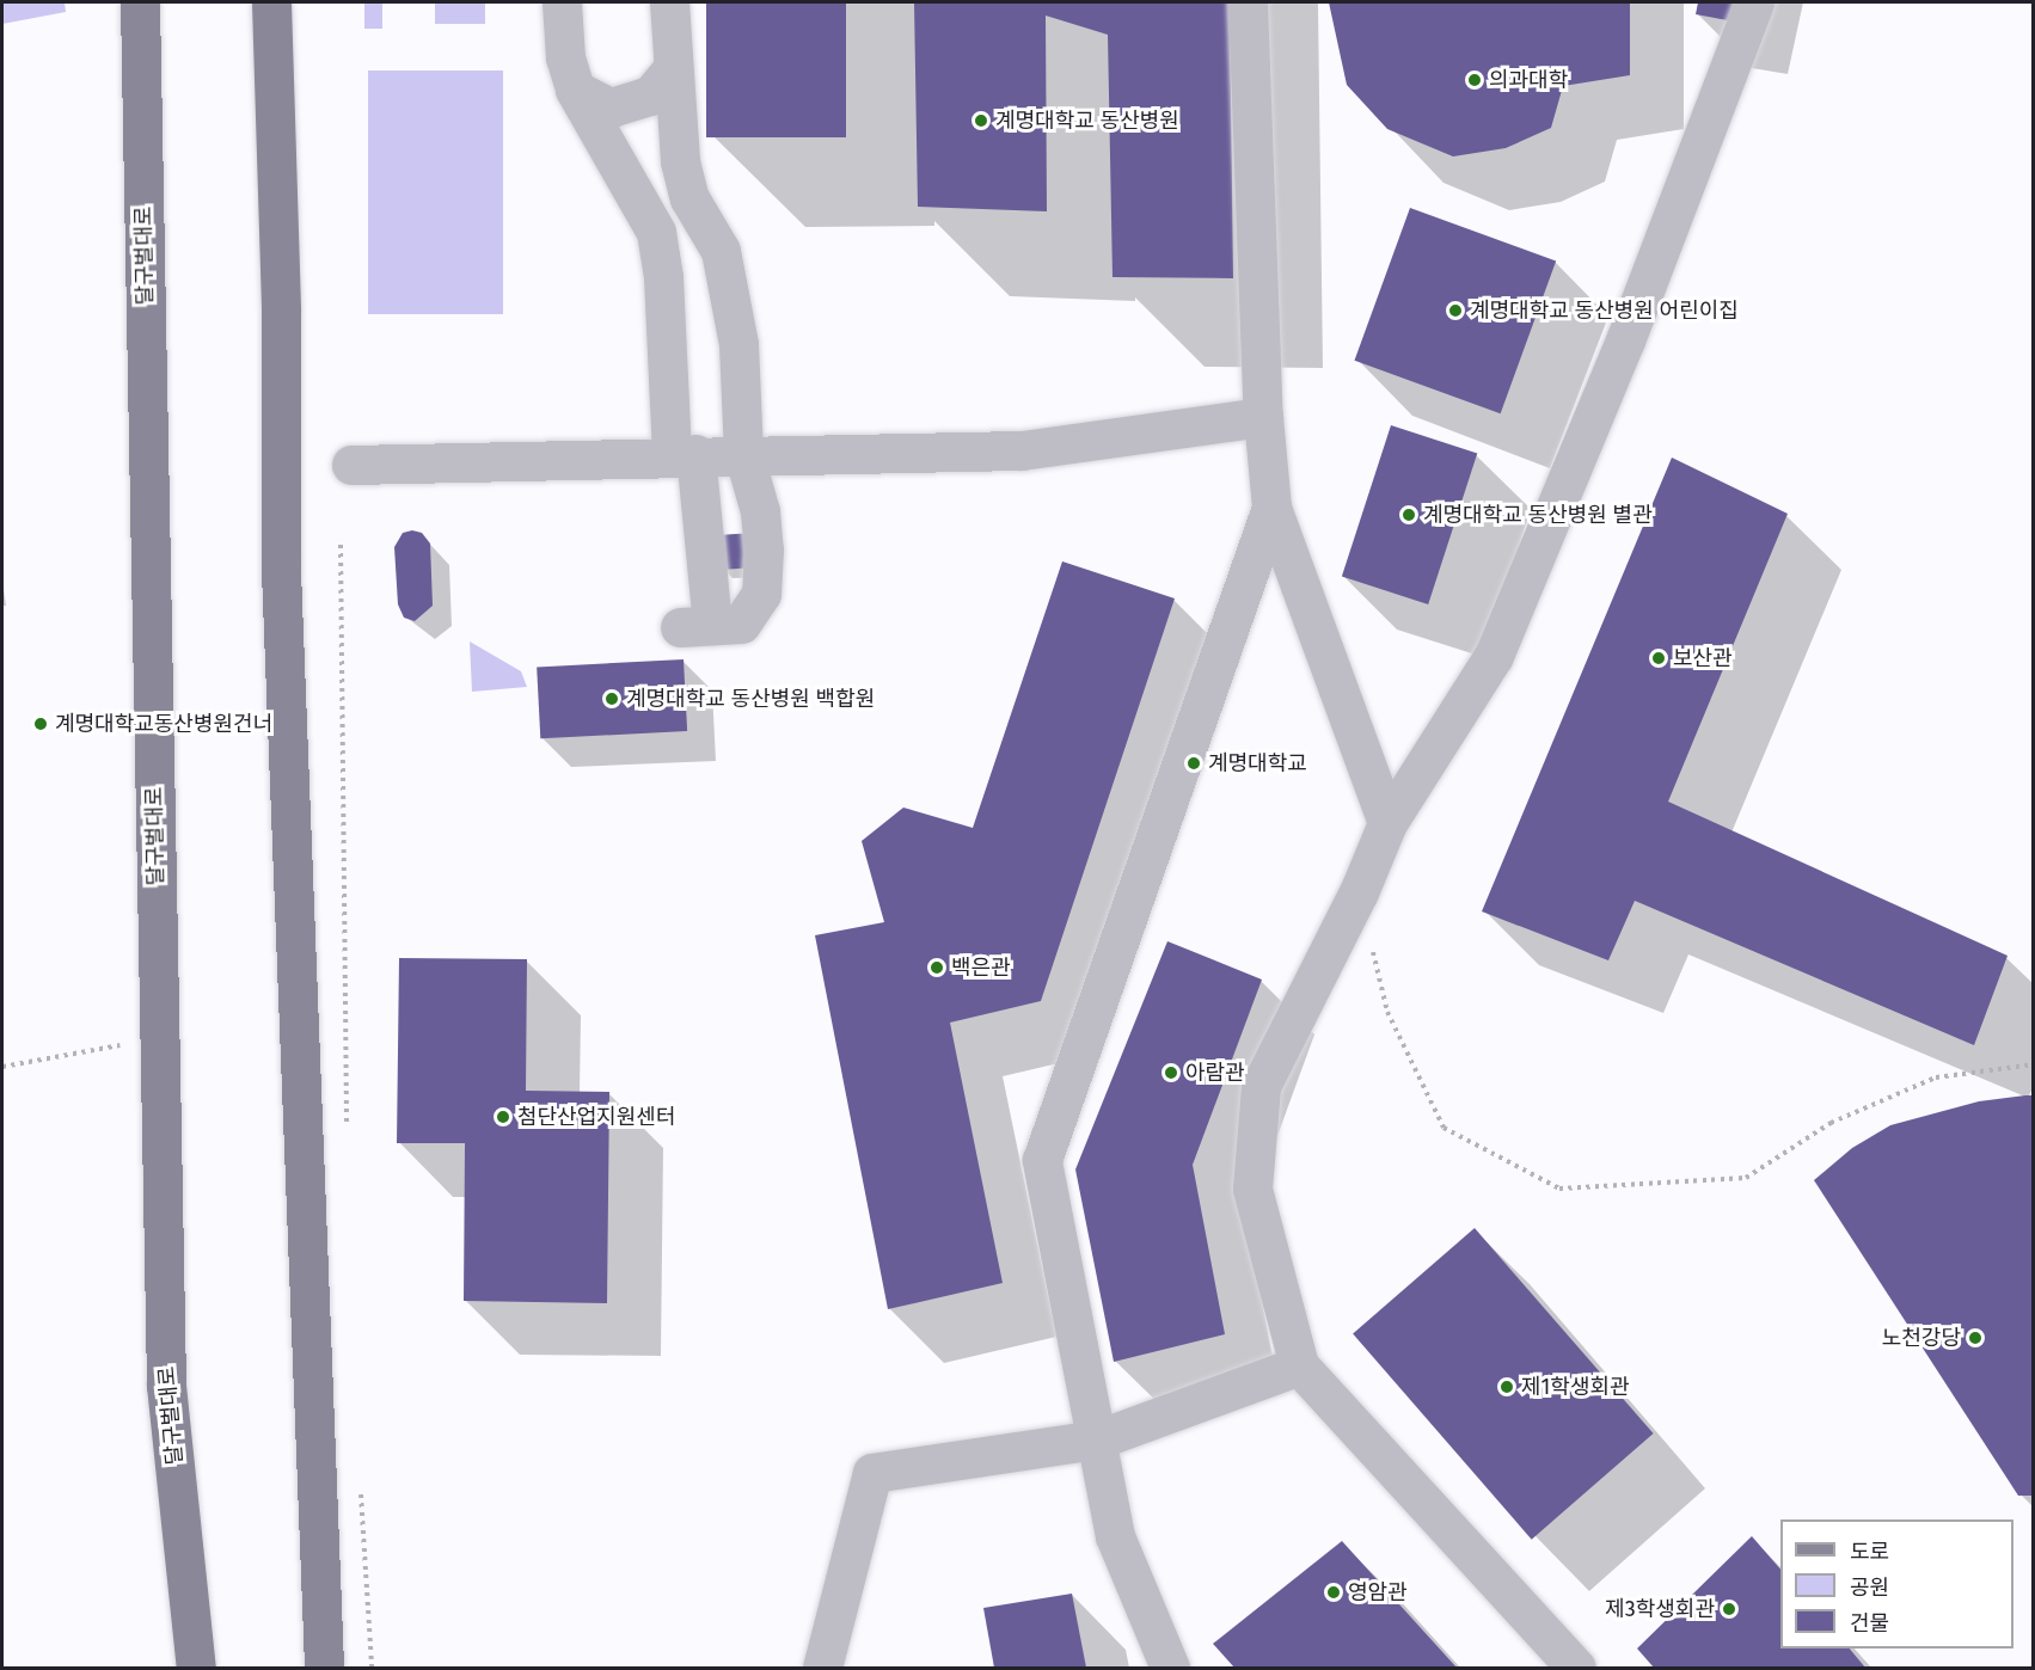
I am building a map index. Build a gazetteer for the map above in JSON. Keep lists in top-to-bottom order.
{
  "streets": {
    "main road": ["달구벌대로"]
  },
  "places": [
    "의과대학",
    "계명대학교 동산병원",
    "계명대학교 동산병원 어린이집",
    "계명대학교 동산병원 별관",
    "보산관",
    "계명대학교 동산병원 백합원",
    "계명대학교동산병원건너",
    "계명대학교",
    "백은관",
    "아람관",
    "첨단산업지원센터",
    "노천강당",
    "제1학생회관",
    "영암관",
    "제3학생회관"
  ],
  "legend": ["도로", "공원", "건물"]
}
